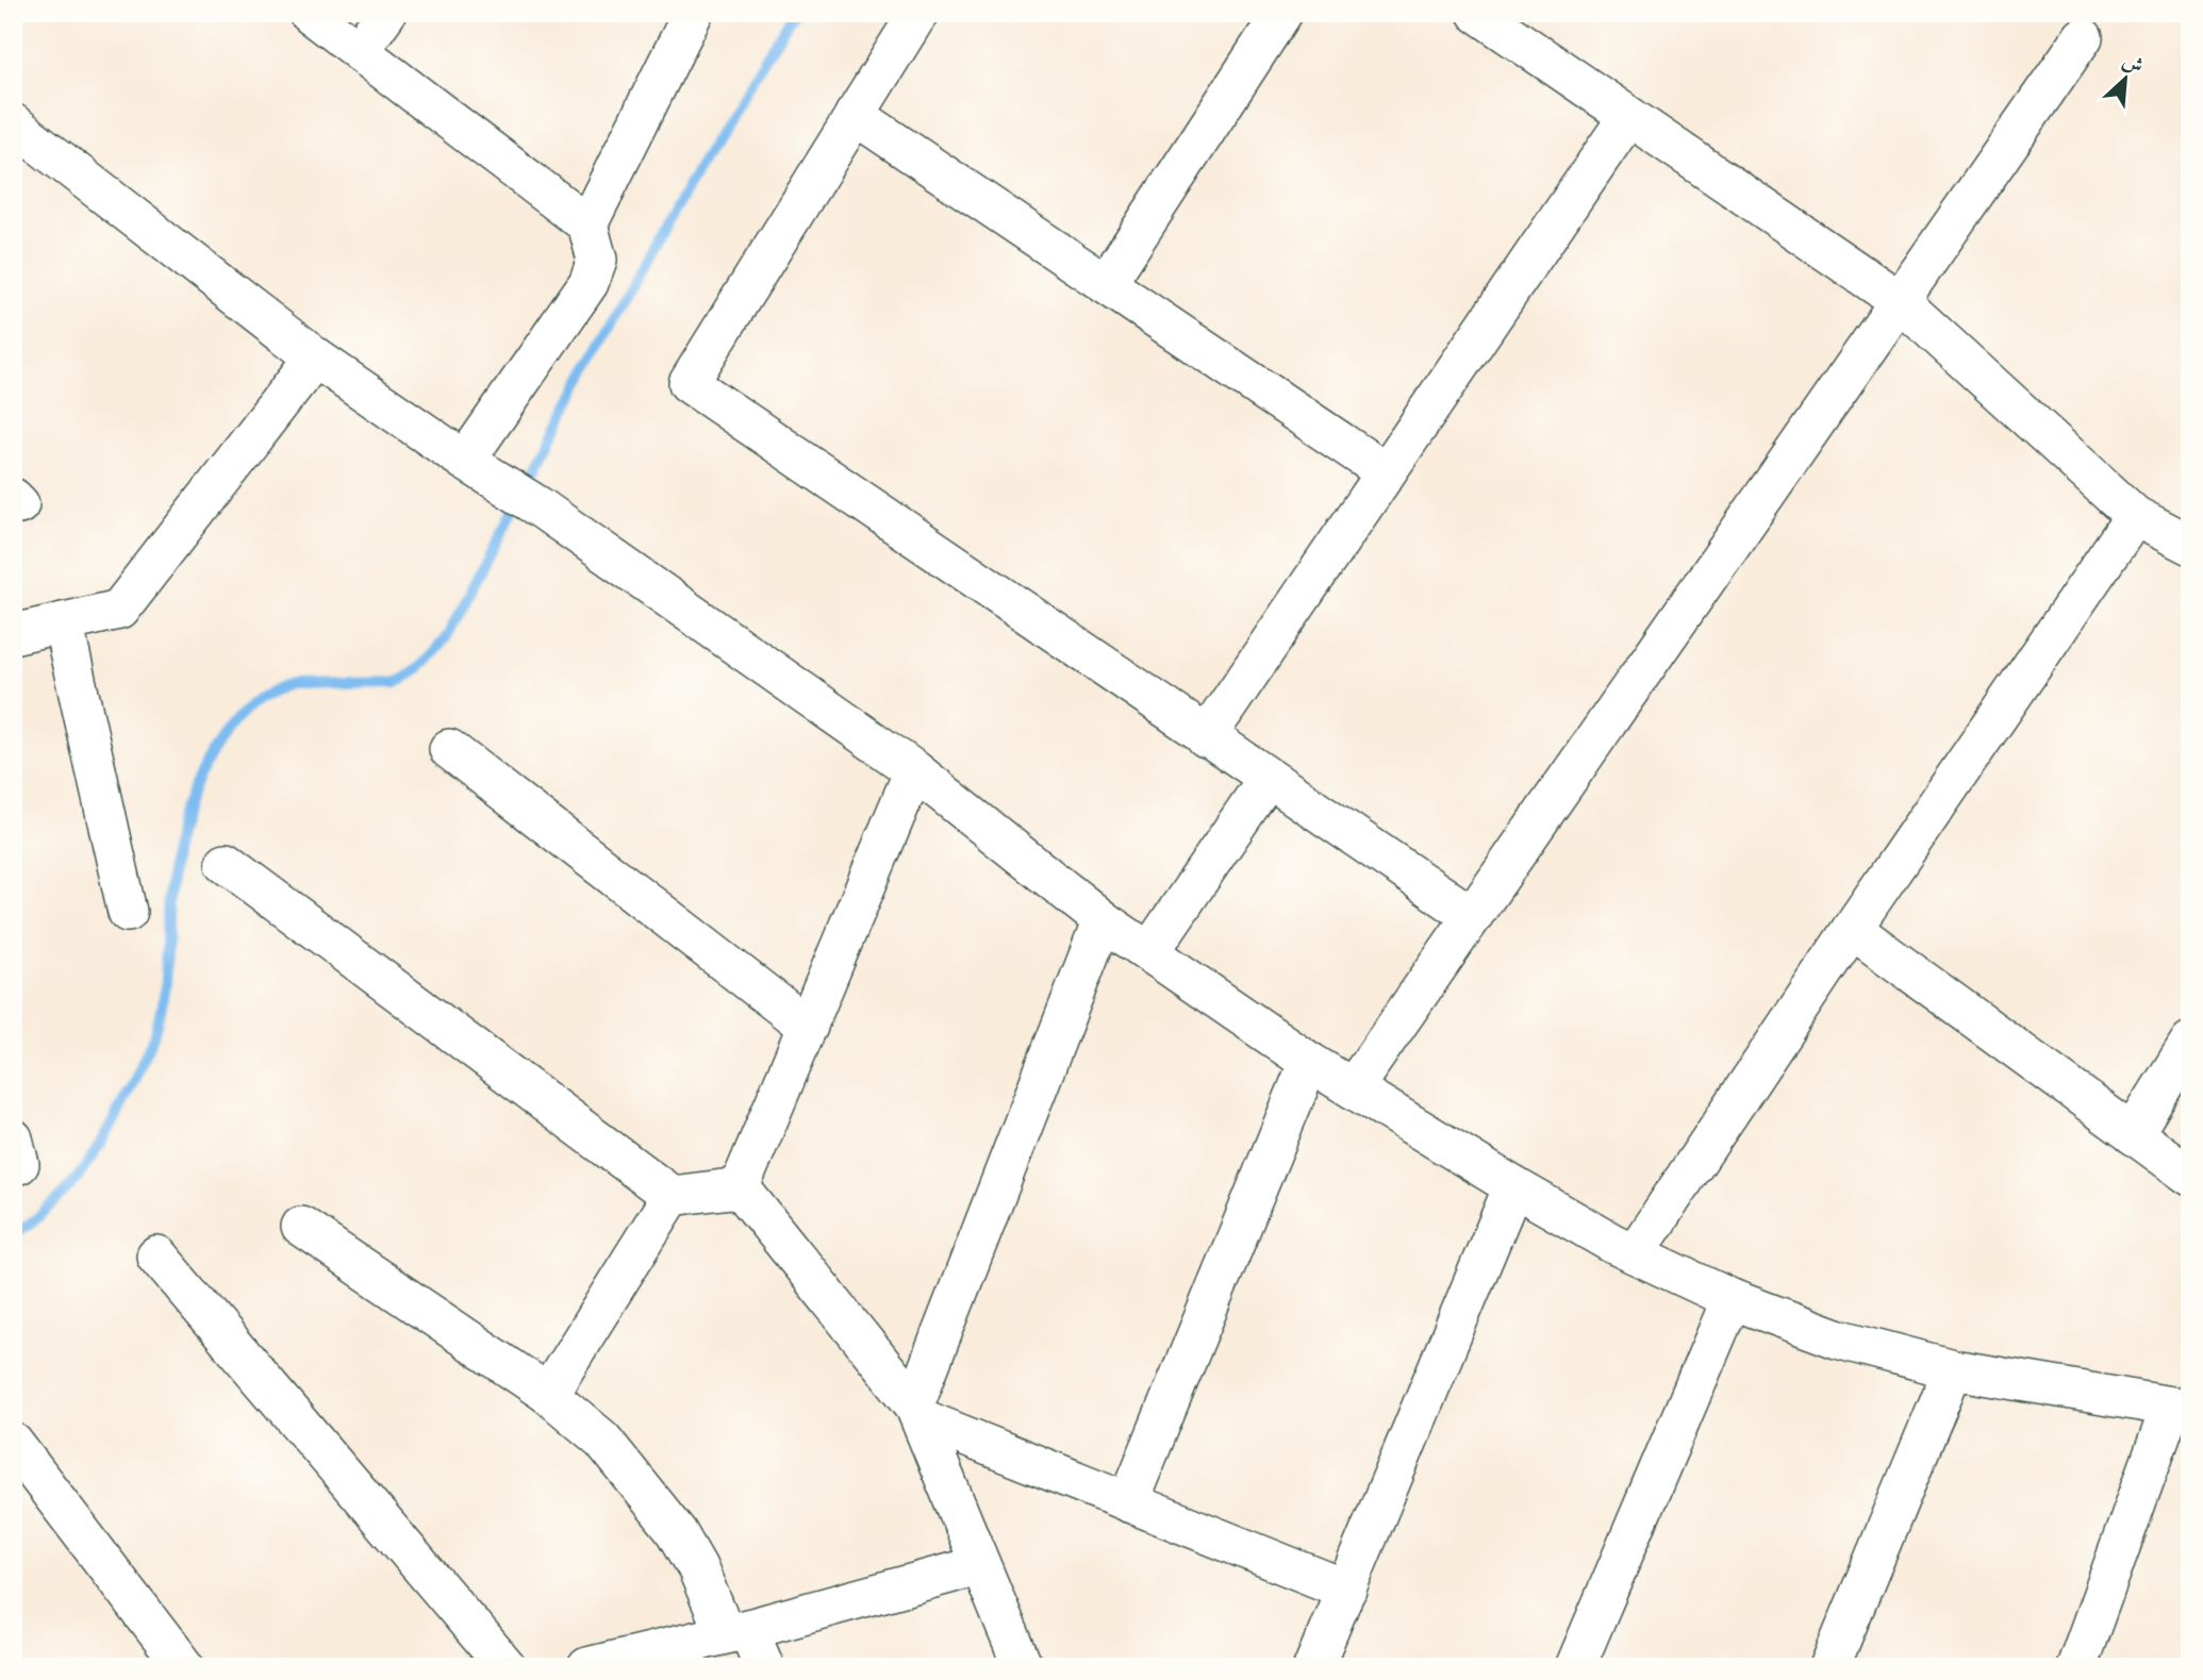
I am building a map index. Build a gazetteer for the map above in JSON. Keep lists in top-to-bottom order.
{
  "north": "top right"
}
